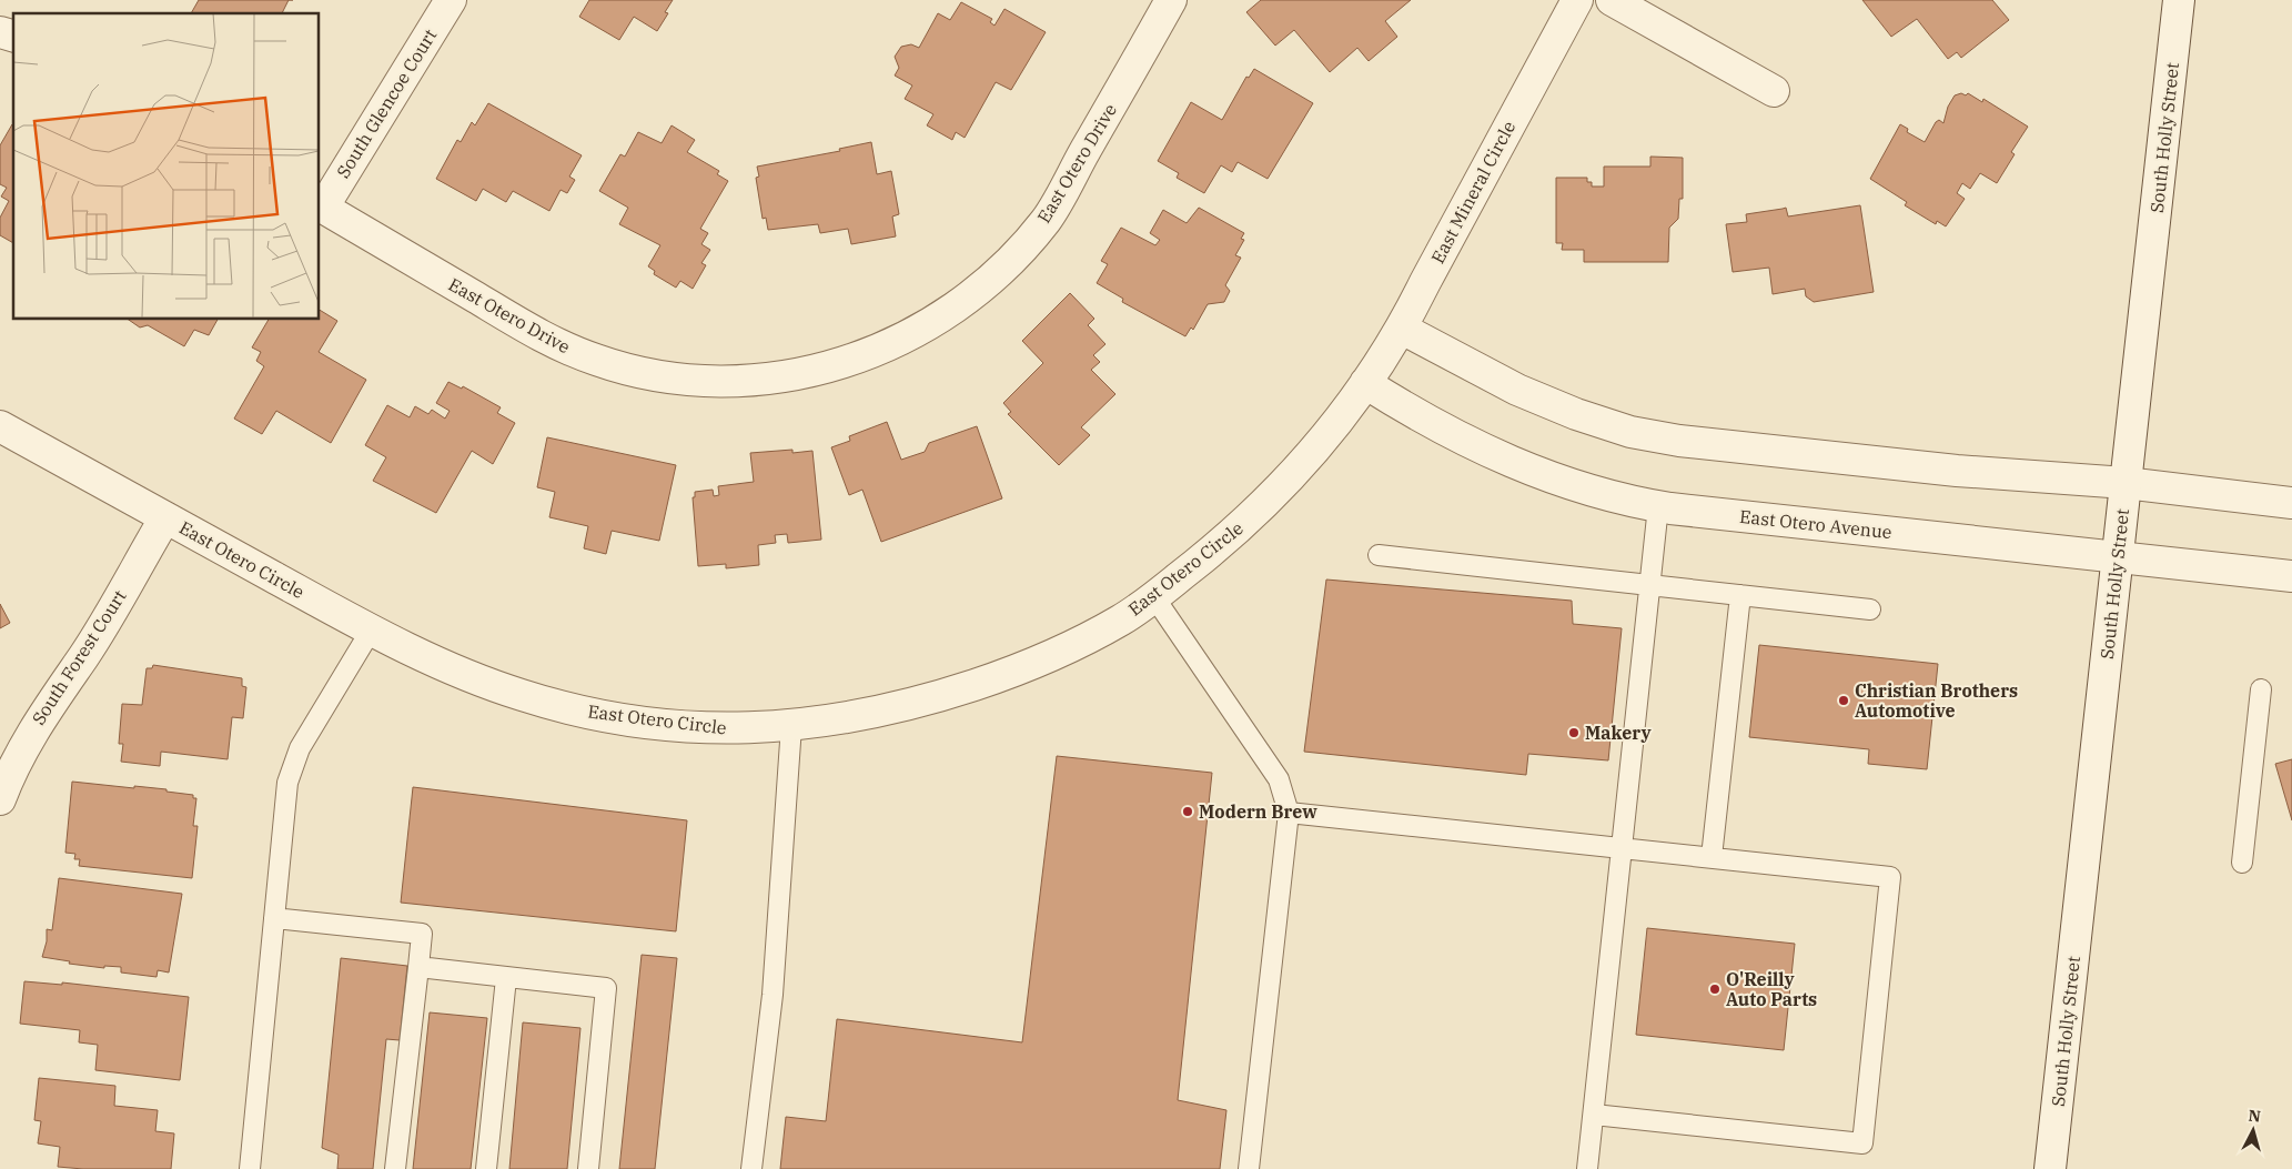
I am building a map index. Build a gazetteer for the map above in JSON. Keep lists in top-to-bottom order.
{
  "streets": {
    "street": [
      "South Glencoe Court",
      "South Holly Street",
      "East Otero Drive",
      "East Mineral Circle",
      "East Otero Avenue",
      "East Otero Circle",
      "South Forest Court"
    ]
  },
  "crossings": [
    ["South Glencoe Court", "East Otero Drive"],
    ["South Holly Street", "East Otero Avenue"],
    ["East Mineral Circle", "East Otero Avenue"],
    ["East Mineral Circle", "East Otero Circle"],
    ["East Otero Avenue", "East Otero Circle"],
    ["East Otero Circle", "South Forest Court"]
  ],
  "places": [
    "Christian Brothers Automotive",
    "Makery",
    "Modern Brew",
    "O'Reilly Auto Parts"
  ],
  "north": "top"
}
